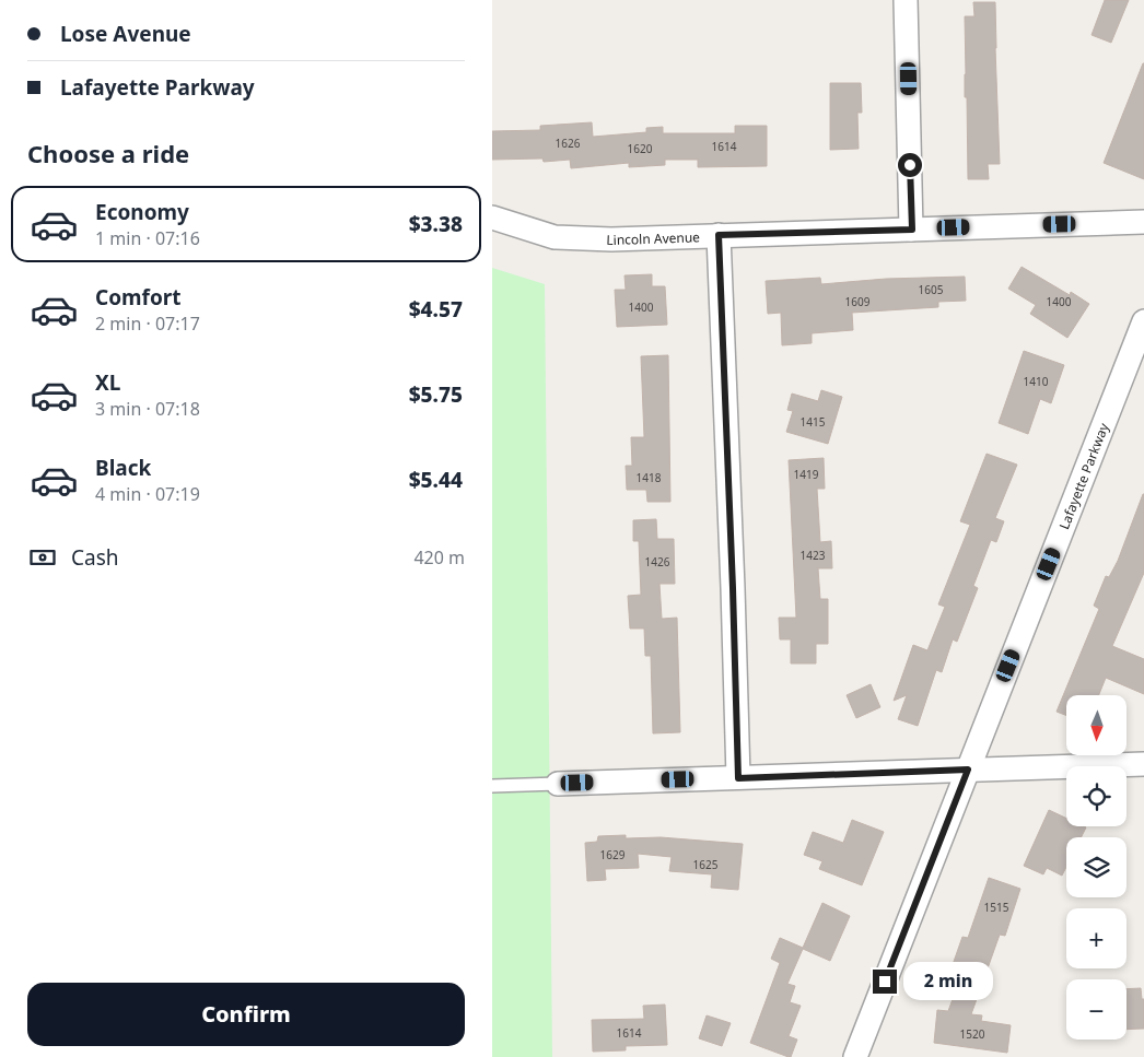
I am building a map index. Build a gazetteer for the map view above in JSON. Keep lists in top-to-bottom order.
{
  "streets": {
    "street": ["Lincoln Avenue", "Lafayette Parkway"]
  },
  "house_numbers": [
    "1626",
    "1614",
    "1620",
    "1605",
    "1609",
    "1400",
    "1400",
    "1410",
    "1415",
    "1419",
    "1418",
    "1423",
    "1426",
    "1629",
    "1625",
    "1515",
    "1614",
    "1520"
  ],
  "north": "bottom",
  "page": {
    "banner": ["Lose Avenue", "Lafayette Parkway"],
    "heading": "Choose a ride",
    "list": [
      {
        "name": "Economy",
        "note": "1 min · 07:16",
        "value": "$3.38"
      },
      {
        "name": "Comfort",
        "note": "2 min · 07:17",
        "value": "$4.57"
      },
      {
        "name": "XL",
        "note": "3 min · 07:18",
        "value": "$5.75"
      },
      {
        "name": "Black",
        "note": "4 min · 07:19",
        "value": "$5.44"
      }
    ],
    "pay": ["Cash", "420 m"],
    "map_buttons": ["+", "−"],
    "bubble": "2 min",
    "buttons": "Confirm"
  }
}
